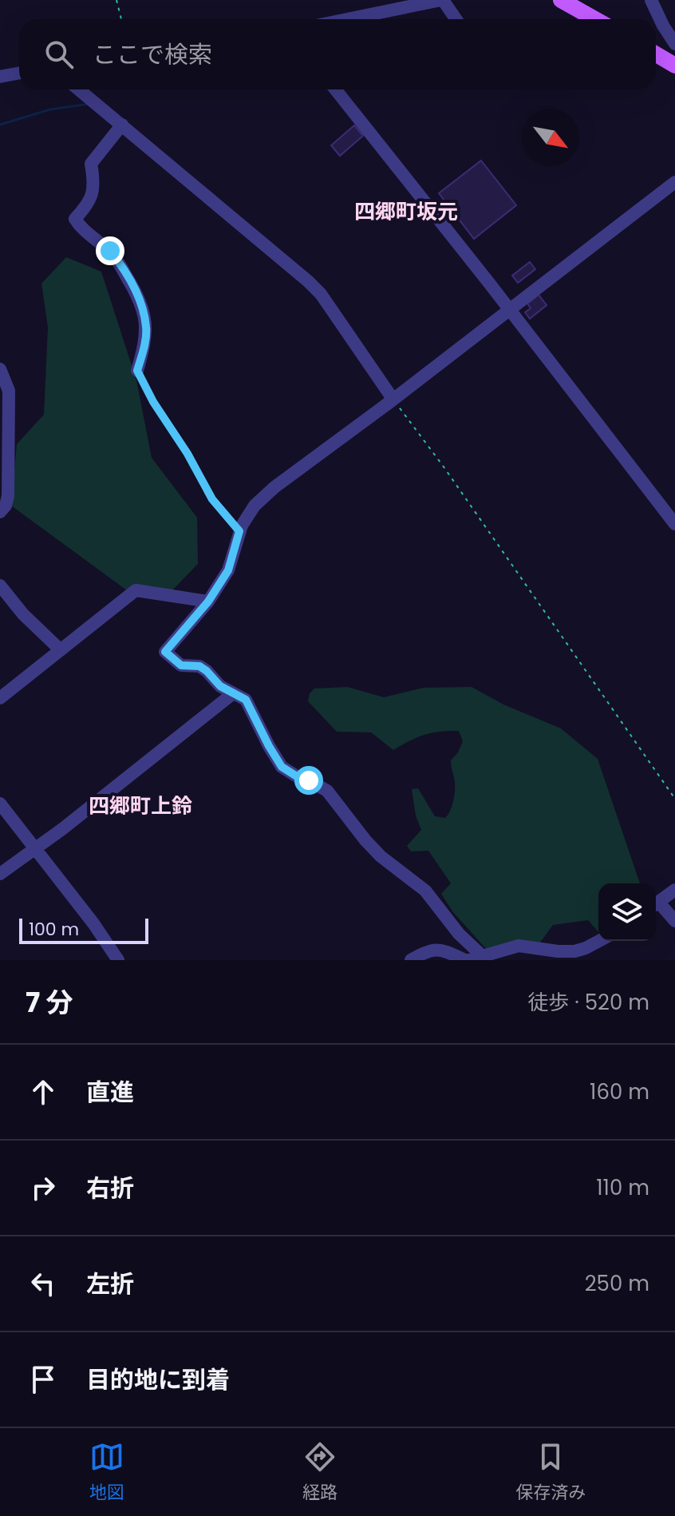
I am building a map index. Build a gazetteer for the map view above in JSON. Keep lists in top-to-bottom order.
{
  "districts": ["四郷町坂元", "四郷町上鈴"],
  "scale_bar": "100 m",
  "north": "bottom right",
  "page": {
    "search": "ここで検索",
    "scale": "100 m",
    "heading": ["7 分", "徒歩 · 520 m"],
    "list": [
      ["直進", "160 m"],
      ["右折", "110 m"],
      ["左折", "250 m"],
      "目的地に到着"
    ],
    "nav": ["地図", "経路", "保存済み"]
  }
}
